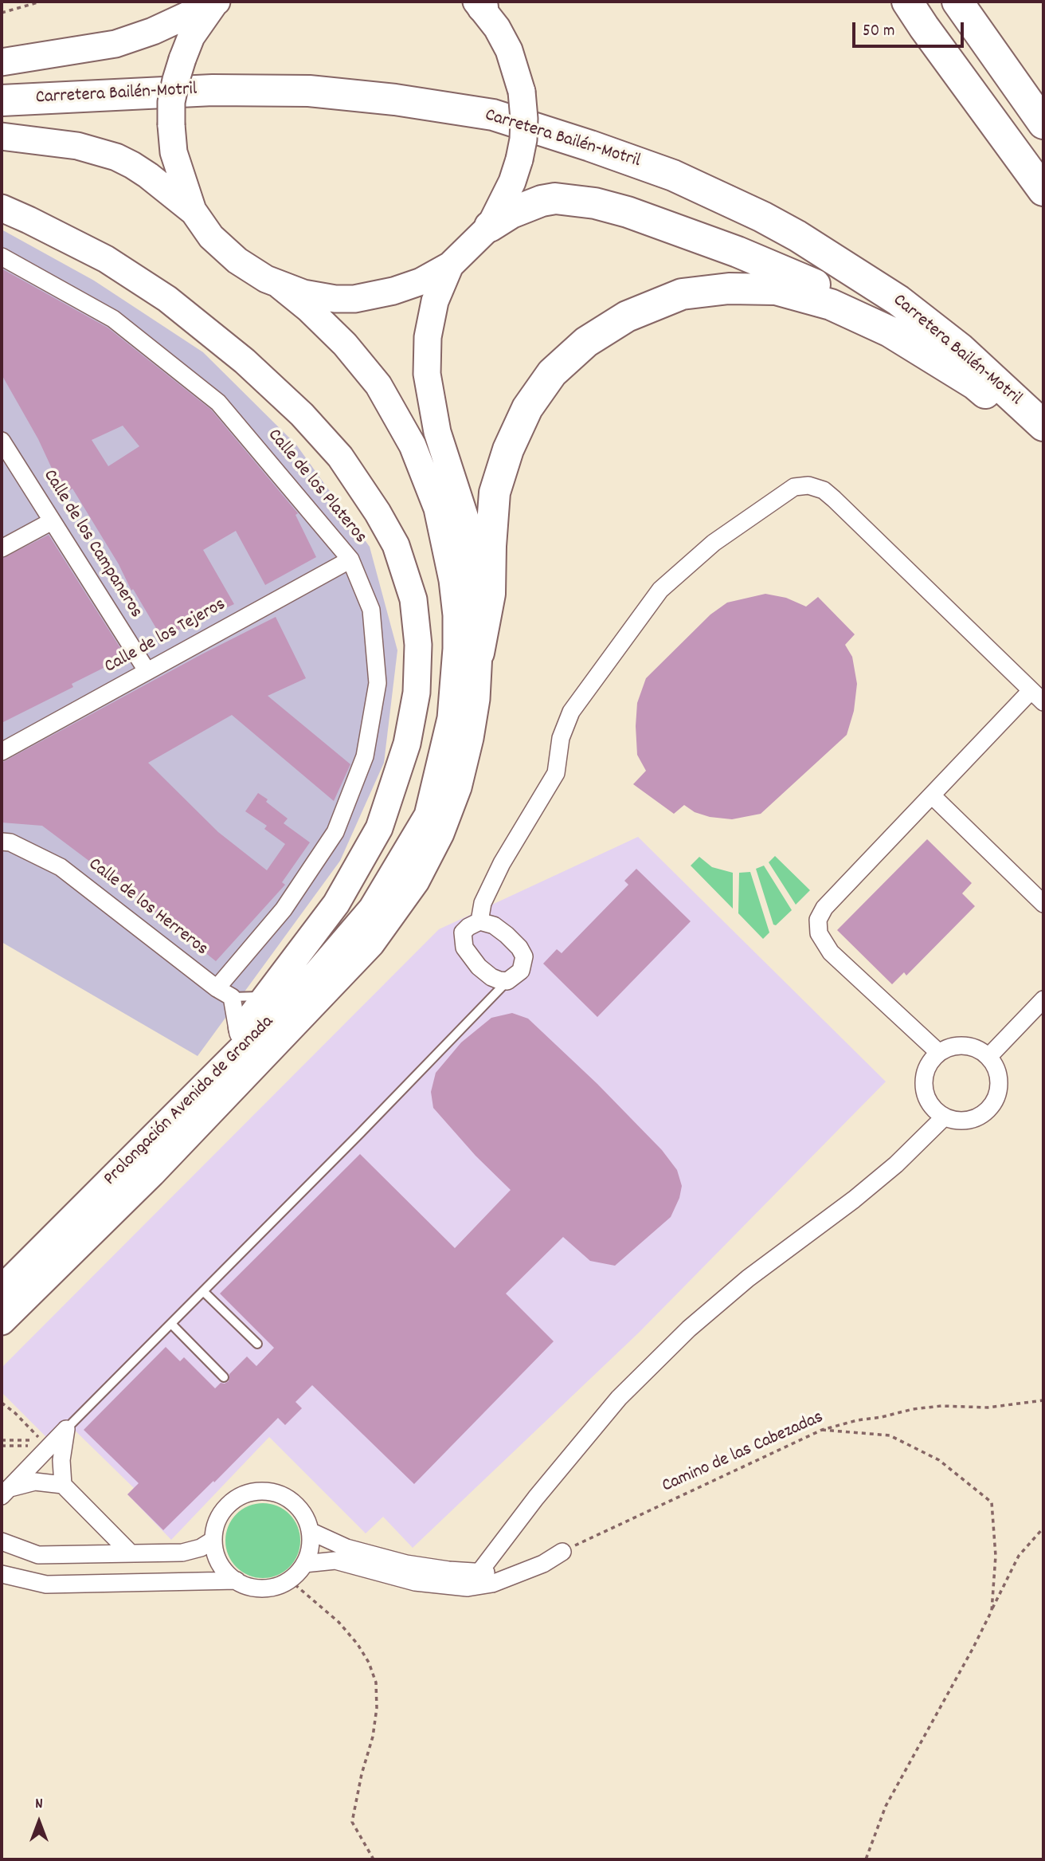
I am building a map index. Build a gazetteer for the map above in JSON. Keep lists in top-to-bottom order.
{
  "streets": {
    "highway": ["Carretera Bailén-Motril"],
    "main road": ["Prolongación Avenida de Granada"],
    "street": [
      "Calle de los Plateros",
      "Calle de los Campaneros",
      "Calle de los Tejeros",
      "Calle de los Herreros"
    ],
    "path": ["Camino de las Cabezadas"]
  },
  "crossings": [
    ["Calle de los Plateros", "Calle de los Tejeros"],
    ["Calle de los Plateros", "Calle de los Herreros"],
    ["Calle de los Campaneros", "Calle de los Tejeros"]
  ],
  "scale_bar": "50 m",
  "north": "top"
}
